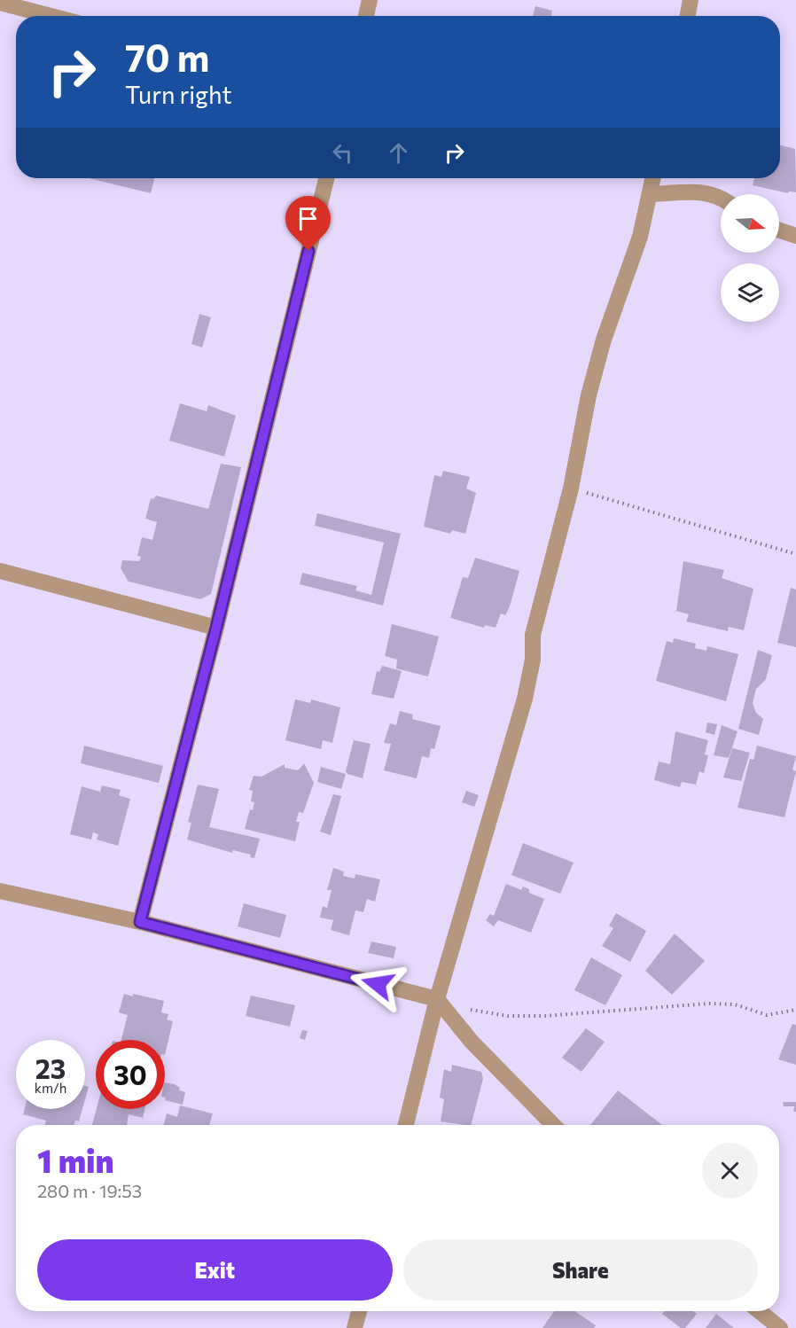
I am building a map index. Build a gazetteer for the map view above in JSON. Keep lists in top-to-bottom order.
{
  "north": "right",
  "page": {
    "turn": ["70 m", "Turn right"],
    "speed": "23 km/h",
    "limit": "30",
    "heading": ["1 min", "280 m · 19:53"],
    "buttons": ["Exit", "Share"]
  }
}
